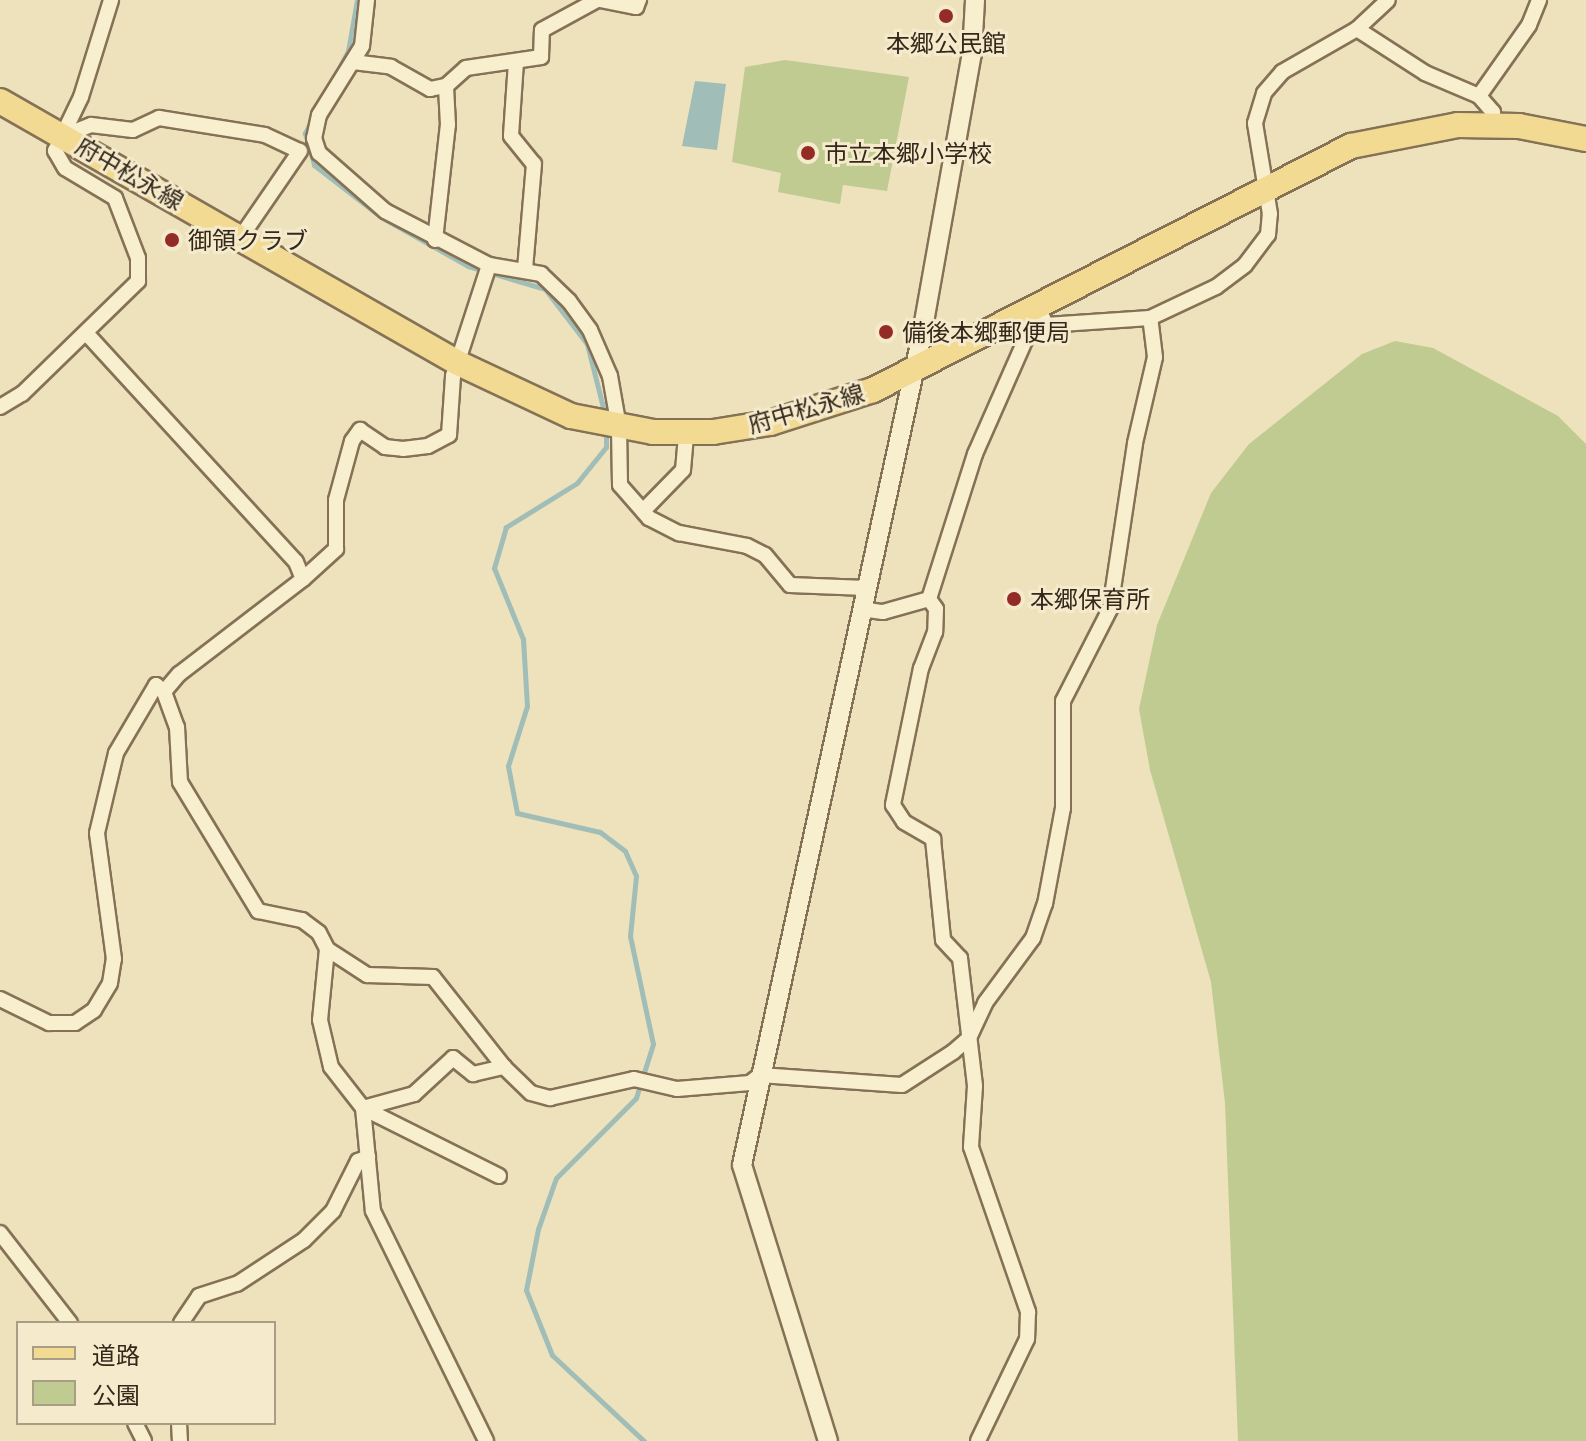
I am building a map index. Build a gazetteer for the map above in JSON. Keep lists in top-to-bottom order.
{
  "streets": {
    "main road": ["府中松永線"]
  },
  "places": [
    "本郷公民館",
    "市立本郷小学校",
    "御領クラブ",
    "備後本郷郵便局",
    "本郷保育所"
  ],
  "legend": ["道路", "公園"]
}
